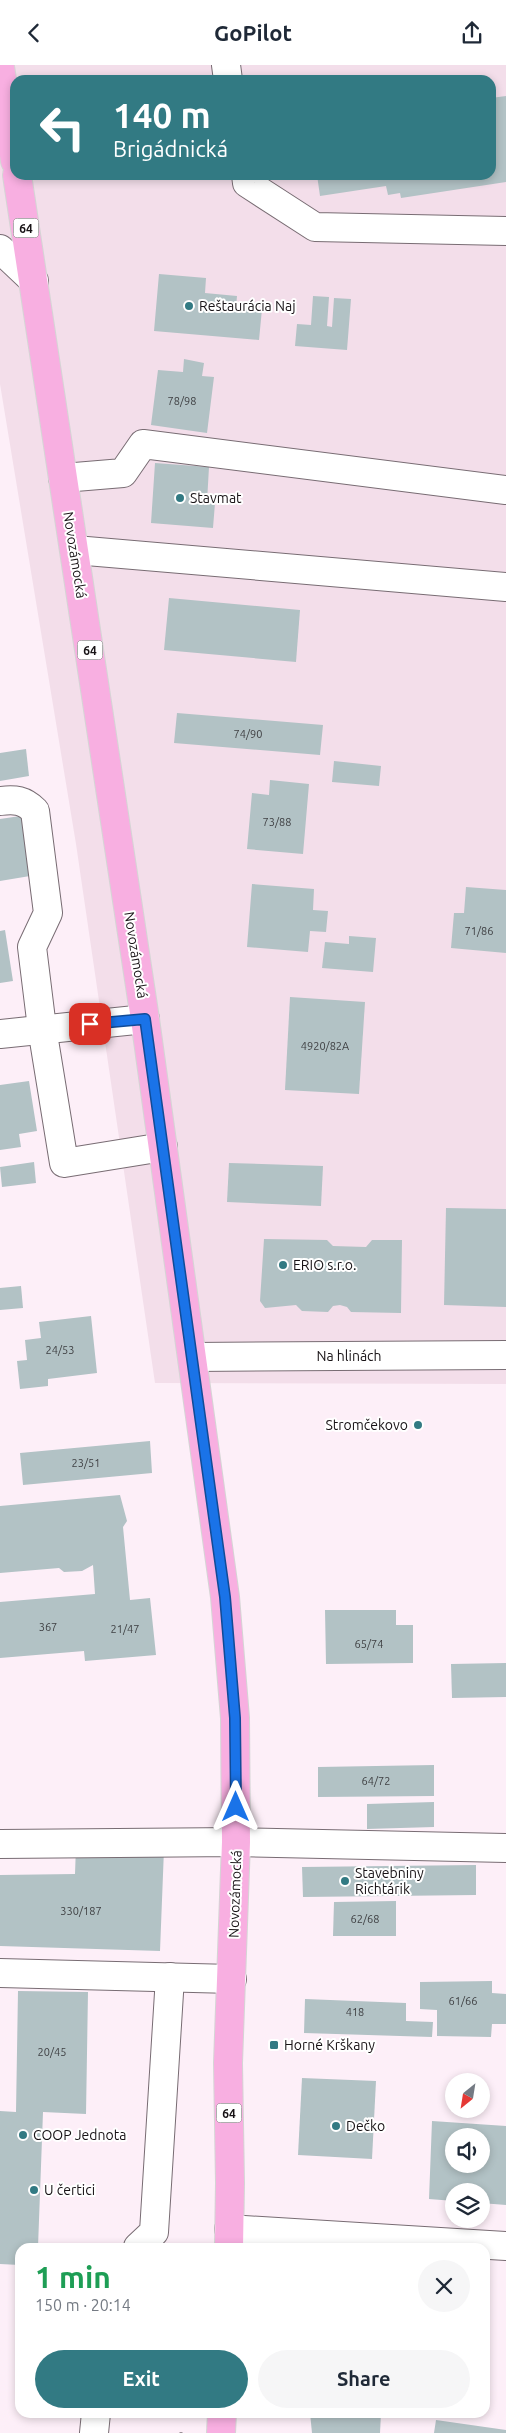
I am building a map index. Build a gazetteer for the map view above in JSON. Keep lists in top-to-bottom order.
{
  "streets": {
    "main road": ["64", "Novozámocká"],
    "street": ["Na hlinách"]
  },
  "crossings": [
    ["Novozámocká", "Na hlinách"]
  ],
  "places": {
    "other": [
      "Reštaurácia Naj",
      "Stavmat",
      "ERIO s.r.o.",
      "Stromčekovo",
      "Stavebniny Richtárik",
      "Dečko",
      "COOP Jednota",
      "U čertici"
    ],
    "transit": ["Horné Krškany"]
  },
  "house_numbers": [
    "78/98",
    "74/90",
    "73/88",
    "71/86",
    "4920/82A",
    "24/53",
    "23/51",
    "367",
    "21/47",
    "65/74",
    "64/72",
    "330/187",
    "62/68",
    "61/66",
    "418",
    "20/45"
  ],
  "north": "bottom left",
  "page": {
    "header": "GoPilot",
    "turn": ["140 m", "Brigádnická"],
    "heading": ["1 min", "150 m · 20:14"],
    "buttons": ["Exit", "Share"]
  }
}
